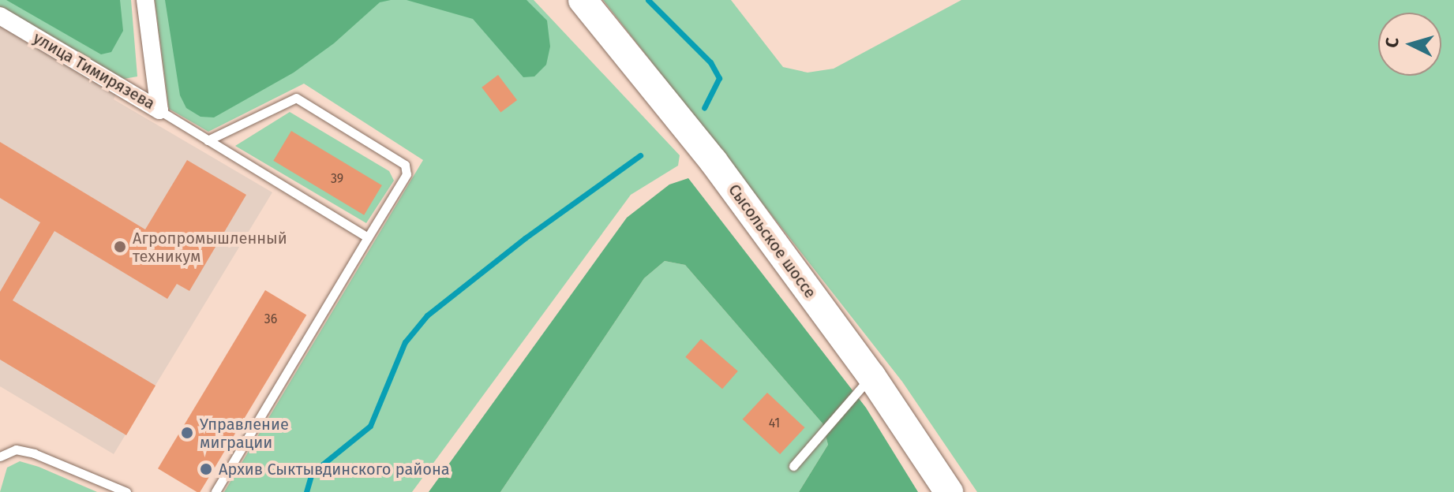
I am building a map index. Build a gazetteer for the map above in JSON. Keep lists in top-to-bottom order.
{
  "streets": {
    "highway": ["Сысольское шоссе"],
    "street": ["улица Тимирязева"]
  },
  "places": ["Агропромышленный техникум", "Управление миграции", "Архив Сыктывдинского района"],
  "house_numbers": ["39", "36", "41"],
  "north": "left"
}
